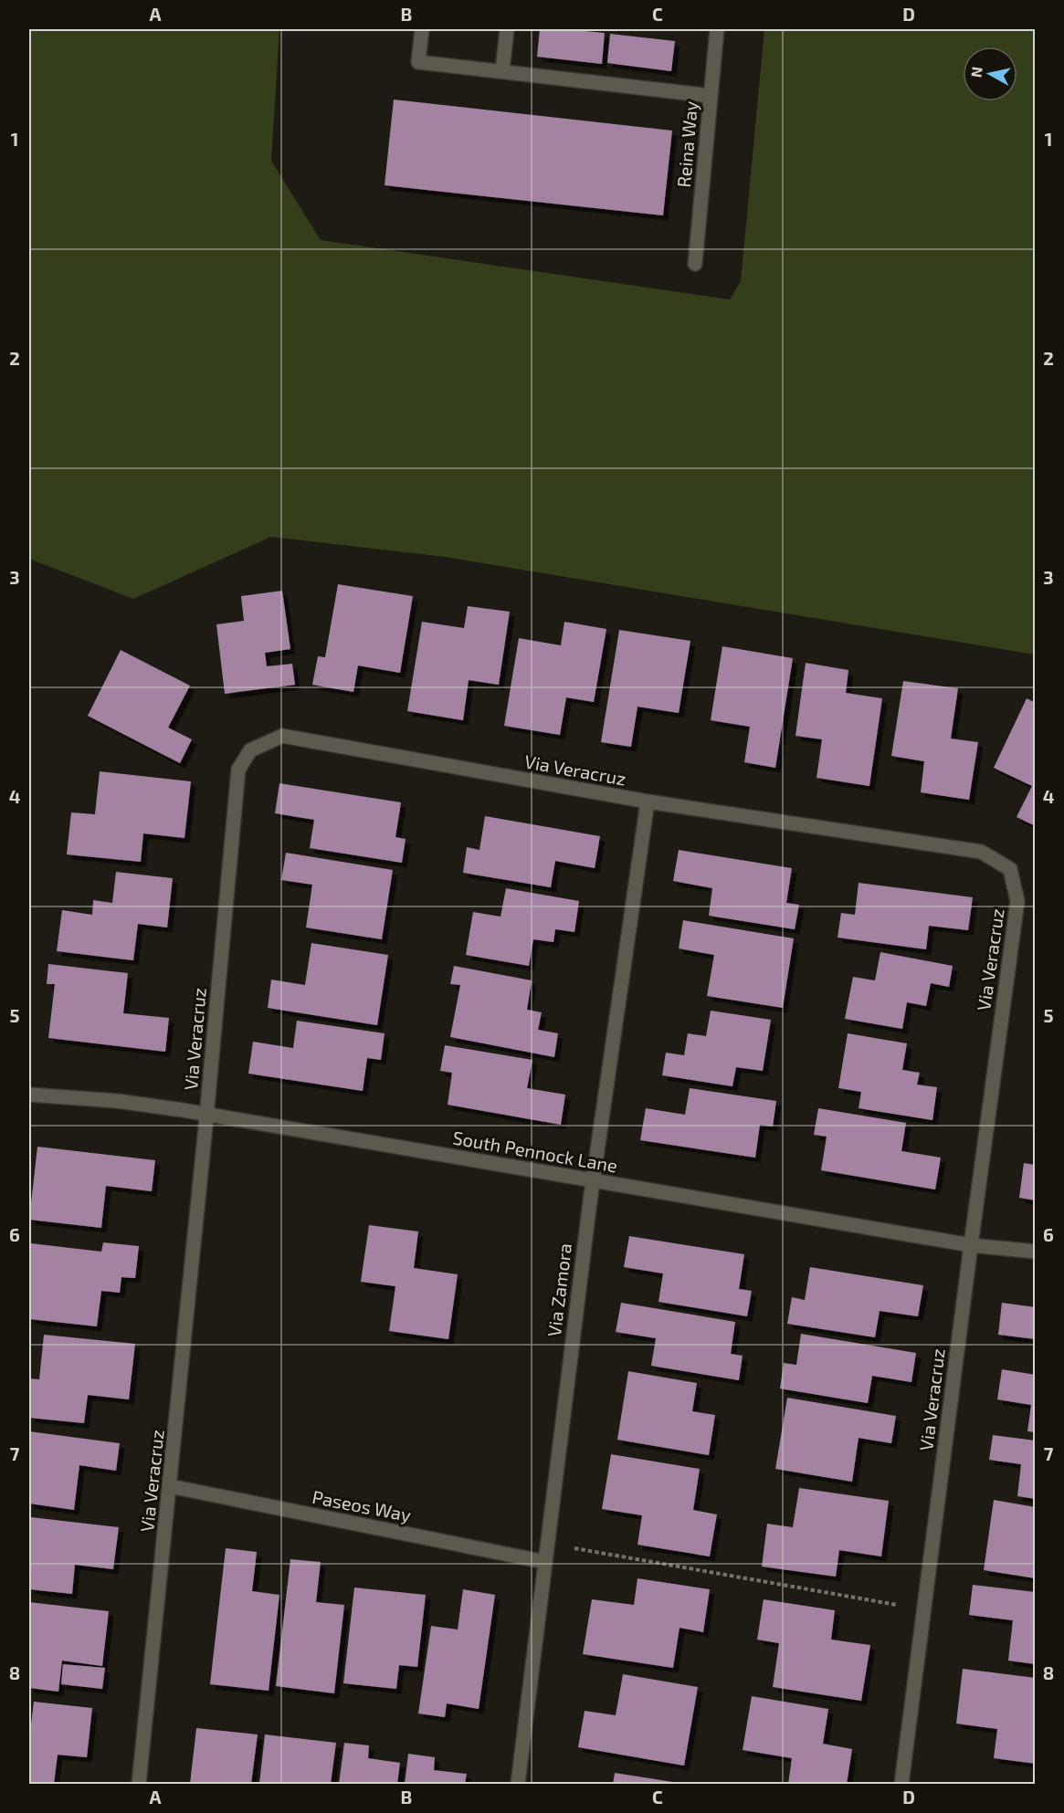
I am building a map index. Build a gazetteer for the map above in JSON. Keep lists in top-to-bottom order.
{
  "streets": {
    "street": [
      "Reina Way",
      "Via Veracruz",
      "South Pennock Lane",
      "Via Zamora",
      "Paseos Way"
    ]
  },
  "crossings": [
    ["Via Veracruz", "South Pennock Lane"],
    ["Via Veracruz", "Via Zamora"],
    ["Via Veracruz", "Paseos Way"],
    ["South Pennock Lane", "Via Zamora"],
    ["Via Zamora", "Paseos Way"]
  ],
  "north": "left",
  "grid": {
    "columns": [
      "A",
      "B",
      "C",
      "D"
    ],
    "rows": [
      "1",
      "2",
      "3",
      "4",
      "5",
      "6",
      "7",
      "8"
    ]
  }
}
